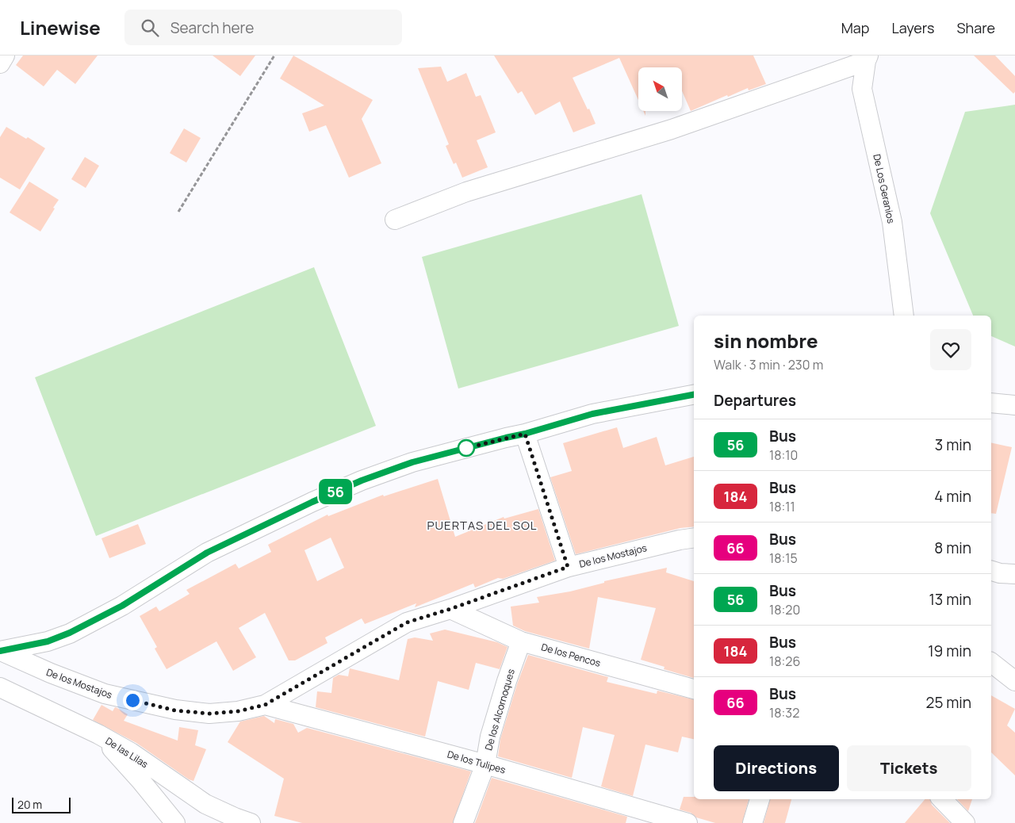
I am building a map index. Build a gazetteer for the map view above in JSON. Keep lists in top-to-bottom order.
{
  "streets": {
    "street": [
      "De Los Geranios",
      "De los Mostajos",
      "De los Pencos",
      "De los Alcornoques",
      "De las Lilas",
      "De los Tulipes"
    ]
  },
  "crossings": [
    ["De los Mostajos", "De los Pencos"],
    ["De los Mostajos", "De los Tulipes"],
    ["De los Pencos", "De los Alcornoques"],
    ["De los Alcornoques", "De los Tulipes"]
  ],
  "districts": ["PUERTAS DEL SOL"],
  "lines": ["bus line 56"],
  "scale_bar": "20 m",
  "north": "top left",
  "page": {
    "header": "Linewise",
    "search": "Search here",
    "nav": ["Map", "Layers", "Share"],
    "on_map": "56",
    "heading": [
      ["sin nombre", "Walk · 3 min · 230 m"],
      "Departures"
    ],
    "list": [
      {
        "mark": "56",
        "name": "Bus",
        "note": "18:10",
        "value": "3 min"
      },
      {
        "mark": "184",
        "name": "Bus",
        "note": "18:11",
        "value": "4 min"
      },
      {
        "mark": "66",
        "name": "Bus",
        "note": "18:15",
        "value": "8 min"
      },
      {
        "mark": "56",
        "name": "Bus",
        "note": "18:20",
        "value": "13 min"
      },
      {
        "mark": "184",
        "name": "Bus",
        "note": "18:26",
        "value": "19 min"
      },
      {
        "mark": "66",
        "name": "Bus",
        "note": "18:32",
        "value": "25 min"
      }
    ],
    "buttons": ["Directions", "Tickets"],
    "scale": "20 m"
  }
}
